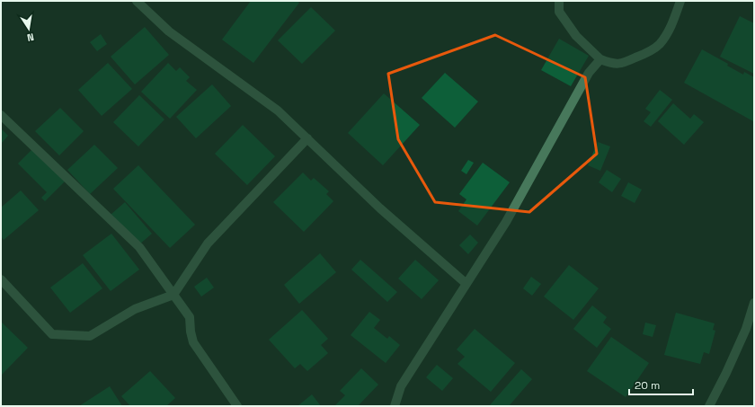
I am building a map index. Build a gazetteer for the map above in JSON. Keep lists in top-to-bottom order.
{
  "scale_bar": "20 m",
  "north": "bottom"
}
